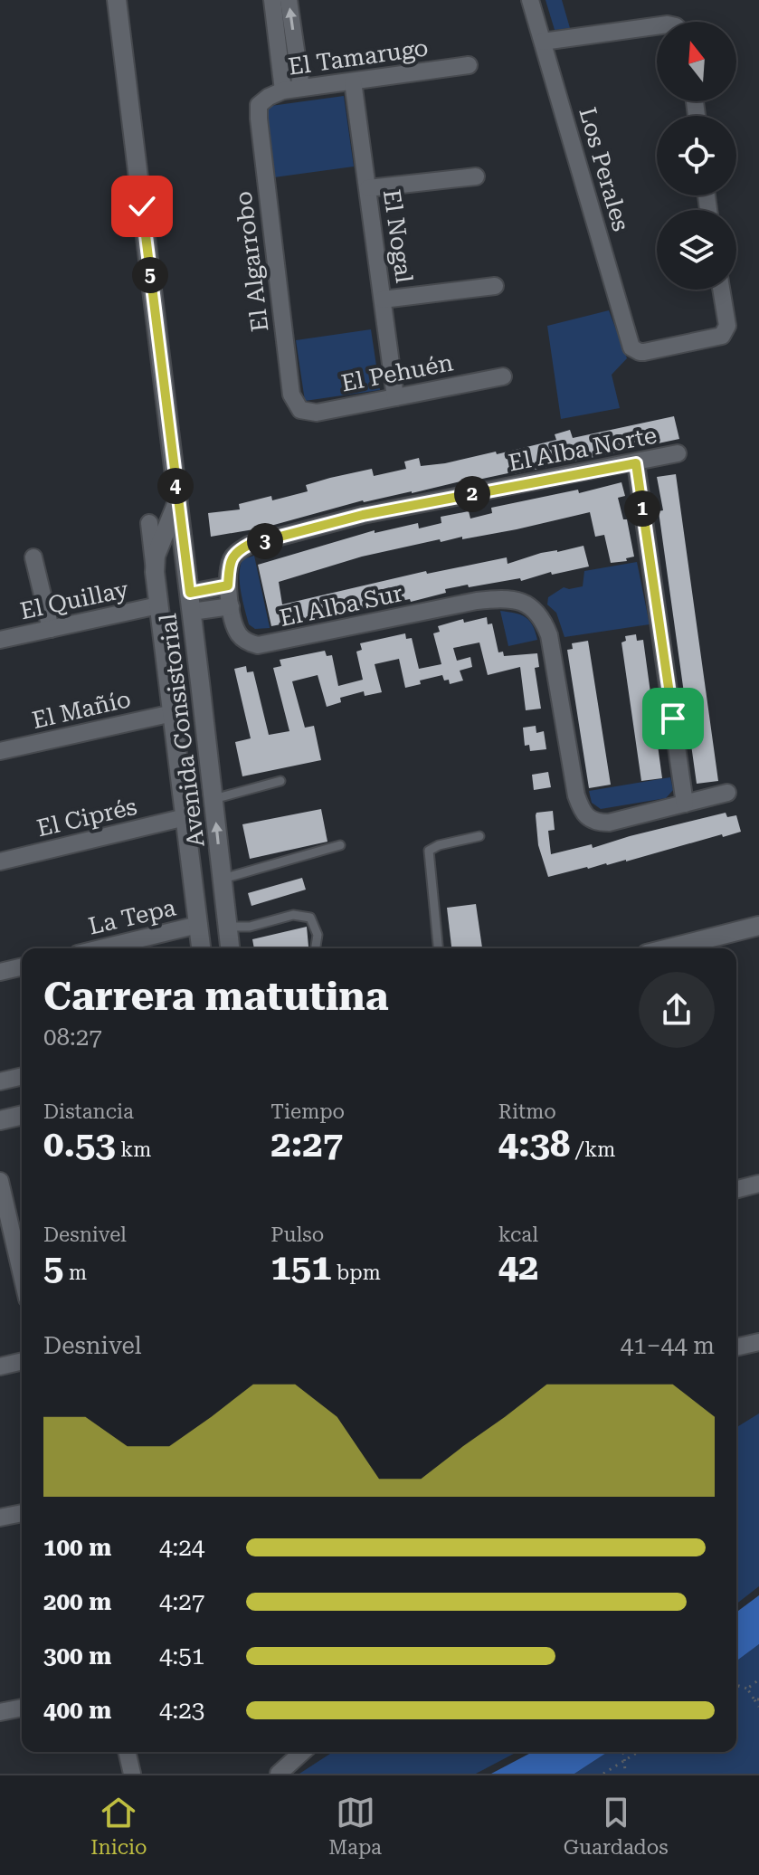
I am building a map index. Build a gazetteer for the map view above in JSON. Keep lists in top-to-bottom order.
{
  "streets": {
    "street": [
      "El Tamarugo",
      "Los Perales",
      "El Nogal",
      "El Algarrobo",
      "El Pehuén",
      "El Alba Norte",
      "El Quillay",
      "El Alba Sur",
      "El Mañío",
      "Avenida Consistorial",
      "El Ciprés",
      "La Tepa"
    ]
  },
  "crossings": [
    ["El Tamarugo", "El Nogal"],
    ["El Tamarugo", "El Algarrobo"],
    ["El Nogal", "El Pehuén"],
    ["El Algarrobo", "El Pehuén"],
    ["El Alba Norte", "El Alba Sur"],
    ["El Quillay", "Avenida Consistorial"],
    ["El Mañío", "Avenida Consistorial"],
    ["Avenida Consistorial", "El Ciprés"],
    ["Avenida Consistorial", "La Tepa"]
  ],
  "north": "top",
  "page": {
    "pins": [
      "5",
      "4",
      "2",
      "1",
      "3"
    ],
    "heading": ["Carrera matutina", "08:27"],
    "stats": [
      ["Distancia", "0.53 km"],
      ["Tiempo", "2:27"],
      ["Ritmo", "4:38 /km"],
      ["Desnivel", "5 m"],
      ["Pulso", "151 bpm"],
      ["kcal", "42"]
    ],
    "chart": ["Desnivel", "41–44 m"],
    "list": [
      {
        "name": "100 m",
        "note": "4:24"
      },
      {
        "name": "200 m",
        "note": "4:27"
      },
      {
        "name": "300 m",
        "note": "4:51"
      },
      {
        "name": "400 m",
        "note": "4:23"
      }
    ],
    "tabs": ["Inicio", "Mapa", "Guardados"]
  }
}
